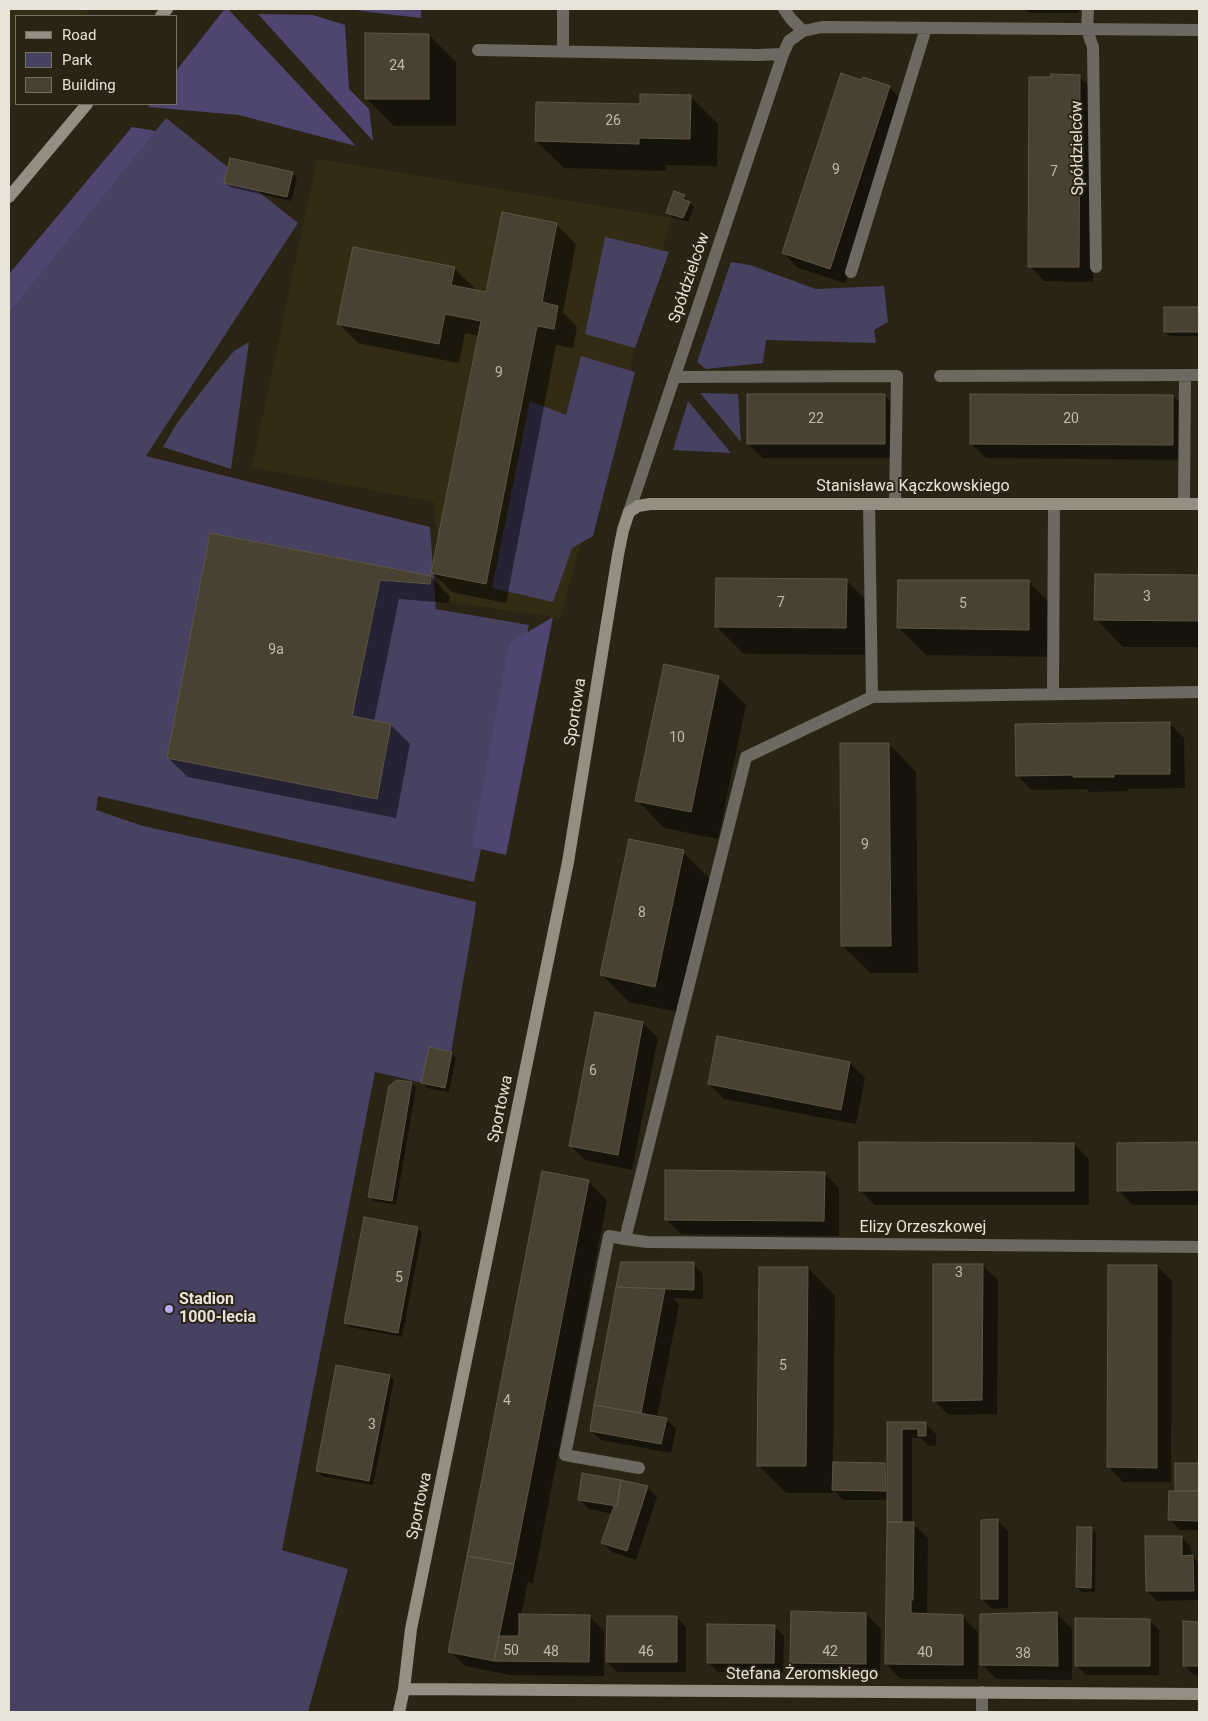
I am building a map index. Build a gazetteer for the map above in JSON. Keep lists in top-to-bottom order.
{
  "streets": {
    "street": [
      "Spółdzielców",
      "Stanisława Kączkowskiego",
      "Sportowa",
      "Elizy Orzeszkowej",
      "Stefana Żeromskiego"
    ]
  },
  "crossings": [
    ["Spółdzielców", "Stanisława Kączkowskiego"],
    ["Spółdzielców", "Sportowa"],
    ["Stanisława Kączkowskiego", "Sportowa"],
    ["Sportowa", "Stefana Żeromskiego"]
  ],
  "places": ["Stadion 1000-lecia"],
  "house_numbers": [
    "24",
    "26",
    "9",
    "7",
    "9",
    "22",
    "20",
    "3",
    "7",
    "5",
    "9a",
    "10",
    "9",
    "8",
    "6",
    "3",
    "5",
    "5",
    "4",
    "3",
    "50",
    "48",
    "46",
    "42",
    "40",
    "38"
  ],
  "legend": ["Road", "Park", "Building"]
}
